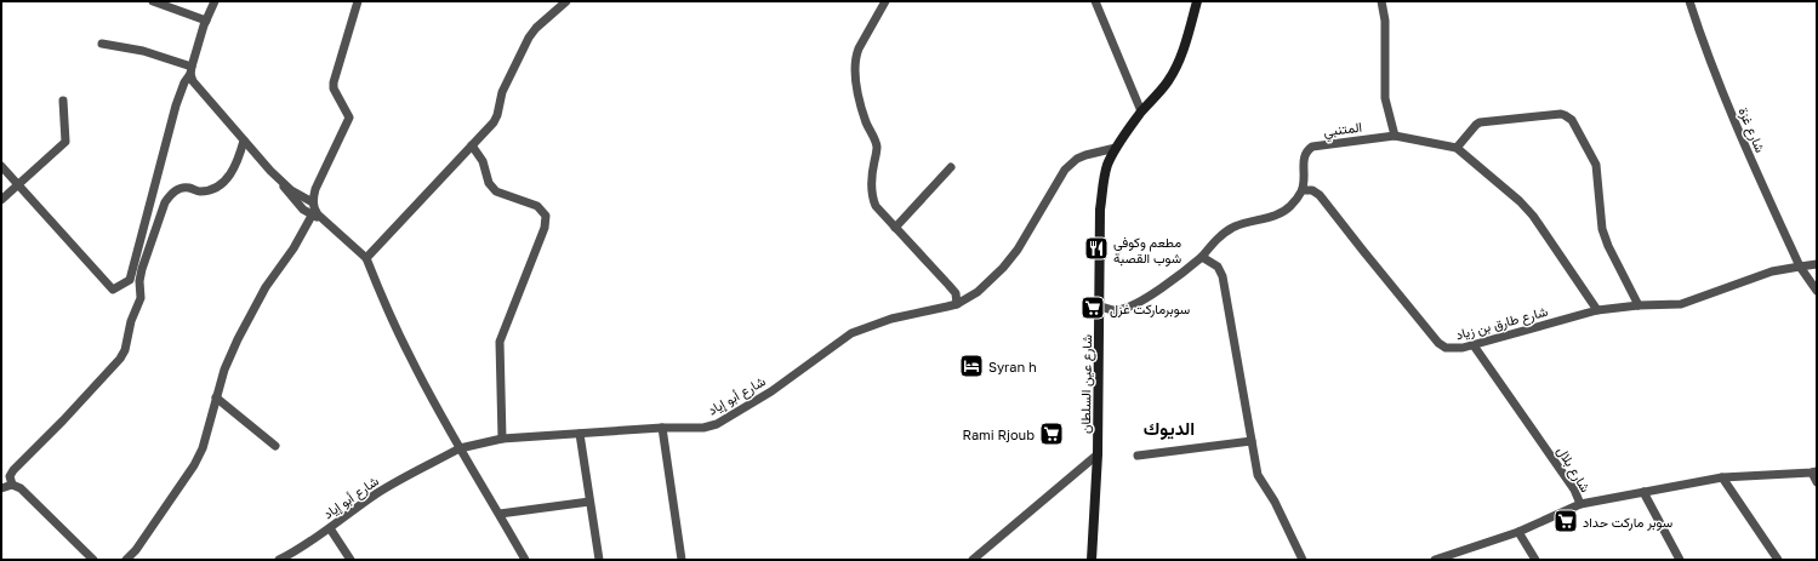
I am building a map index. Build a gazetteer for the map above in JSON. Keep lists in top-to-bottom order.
{
  "streets": {
    "main road": ["شارع عين السلطان"],
    "street": [
      "المتنبي",
      "شارع غزة",
      "شارع طارق بن زياد",
      "شارع أبو إياد",
      "شارع بلال"
    ]
  },
  "crossings": [
    ["المتنبي", "شارع طارق بن زياد"],
    ["شارع غزة", "شارع طارق بن زياد"],
    ["شارع طارق بن زياد", "شارع بلال"],
    ["شارع عين السلطان", "شارع أبو إياد"]
  ],
  "districts": ["الديوك"],
  "places": {
    "restaurant": ["مطعم وكوفي شوب القصبة"],
    "supermarket": ["سوبرماركت غزل", "Rami Rjoub", "سوبر ماركت حداد"],
    "hotel": ["Syran h"]
  }
}
